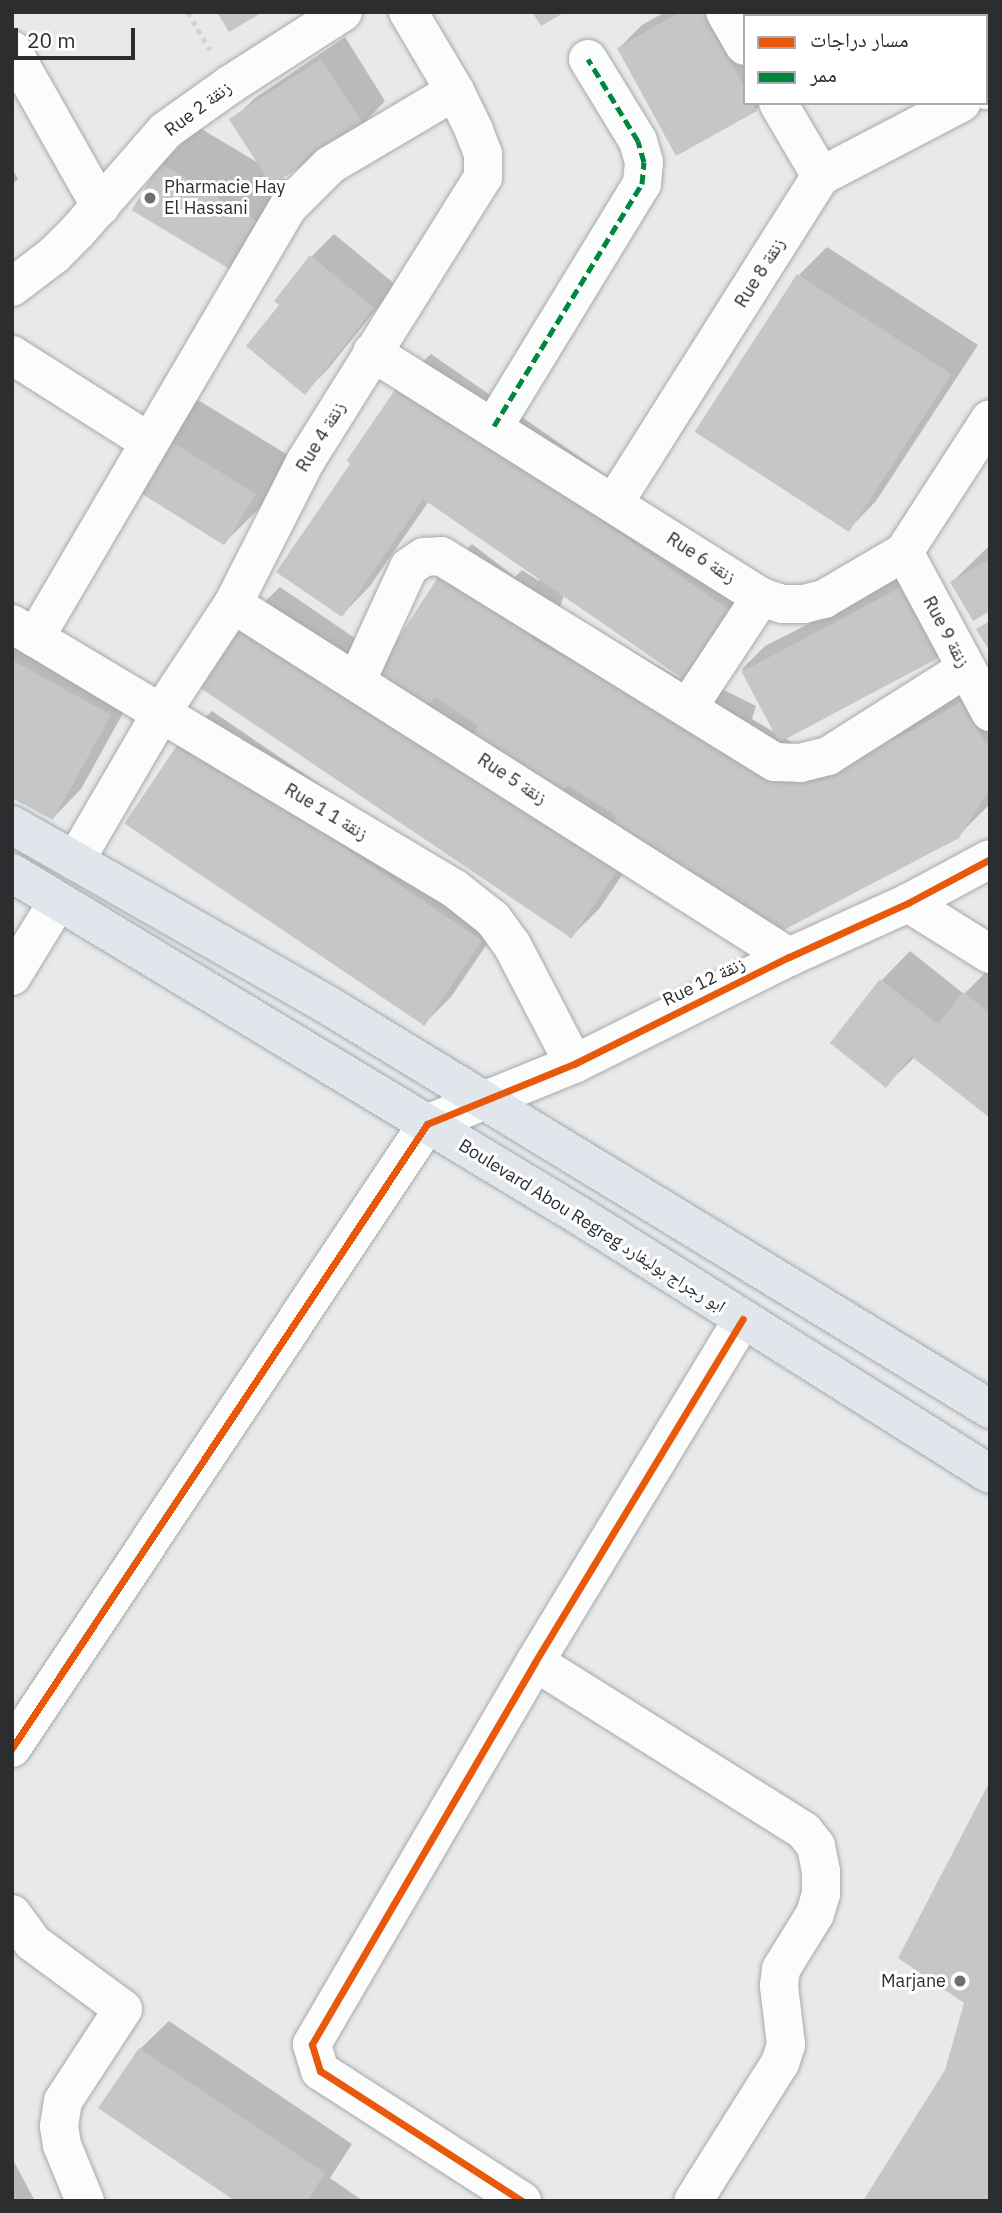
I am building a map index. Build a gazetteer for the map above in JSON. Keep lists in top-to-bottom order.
{
  "streets": {
    "main road": ["Boulevard Abou Regreg ابو رجراج بوليفارد"],
    "street": [
      "Rue 2 زنقة",
      "Rue 8 زنقة",
      "Rue 4 زنقة",
      "Rue 6 زنقة",
      "Rue 9 زنقة",
      "Rue 5 زنقة",
      "Rue 1 زنقة 1",
      "Rue 12 زنقة"
    ]
  },
  "crossings": [
    ["Rue 8 زنقة", "Rue 6 زنقة"],
    ["Rue 4 زنقة", "Rue 6 زنقة"],
    ["Rue 4 زنقة", "Rue 5 زنقة"],
    ["Rue 4 زنقة", "Rue 1 زنقة 1"],
    ["Rue 6 زنقة", "Rue 9 زنقة"],
    ["Rue 5 زنقة", "Rue 12 زنقة"],
    ["Rue 1 زنقة 1", "Rue 12 زنقة"],
    ["Rue 12 زنقة", "Boulevard Abou Regreg ابو رجراج بوليفارد"]
  ],
  "places": ["Pharmacie Hay El Hassani", "Marjane"],
  "legend": ["مسار دراجات", "ممر"],
  "scale_bar": "20 m"
}
